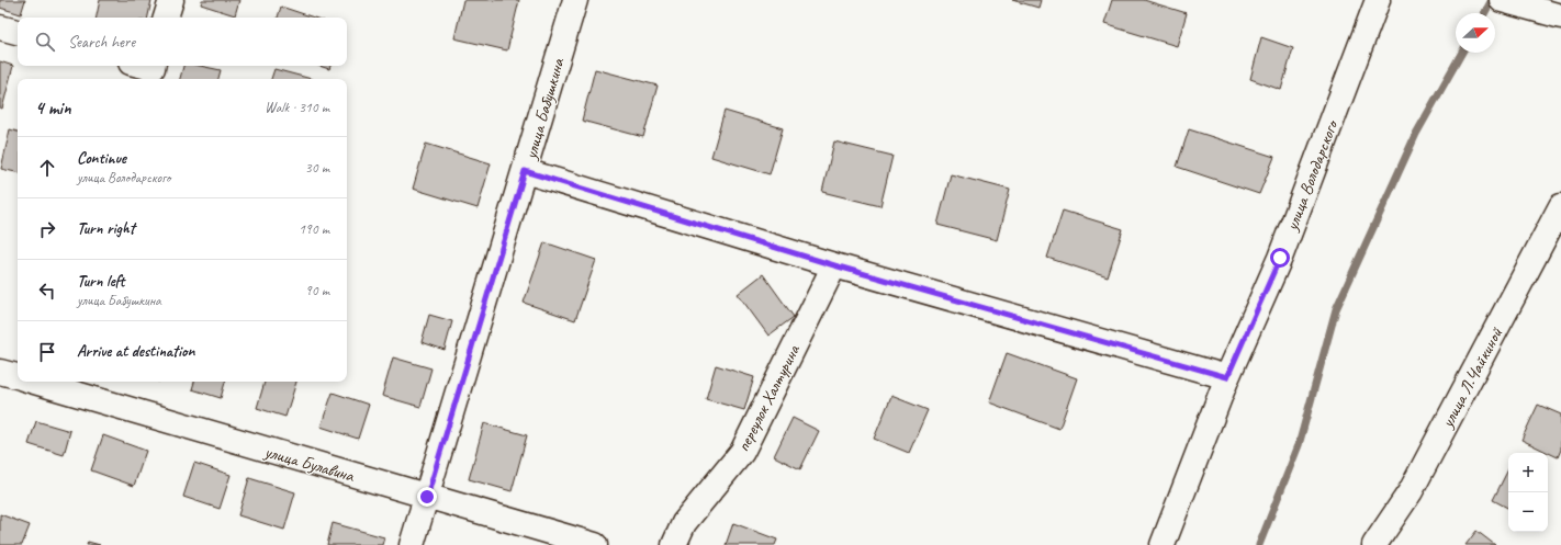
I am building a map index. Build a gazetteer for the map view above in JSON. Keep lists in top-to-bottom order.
{
  "streets": {
    "street": [
      "улица Бабушкина",
      "улица Володарского",
      "улица Л.Чайкиной",
      "переулок Халтурина",
      "улица Булавина"
    ]
  },
  "crossings": [
    ["улица Бабушкина", "улица Булавина"]
  ],
  "north": "right",
  "page": {
    "search": "Search here",
    "heading": ["4 min", "Walk · 310 m"],
    "list": [
      ["Continue", "улица Володарского", "30 m"],
      ["Turn right", "190 m"],
      ["Turn left", "улица Бабушкина", "90 m"],
      "Arrive at destination"
    ],
    "map_buttons": ["+", "−"]
  }
}
